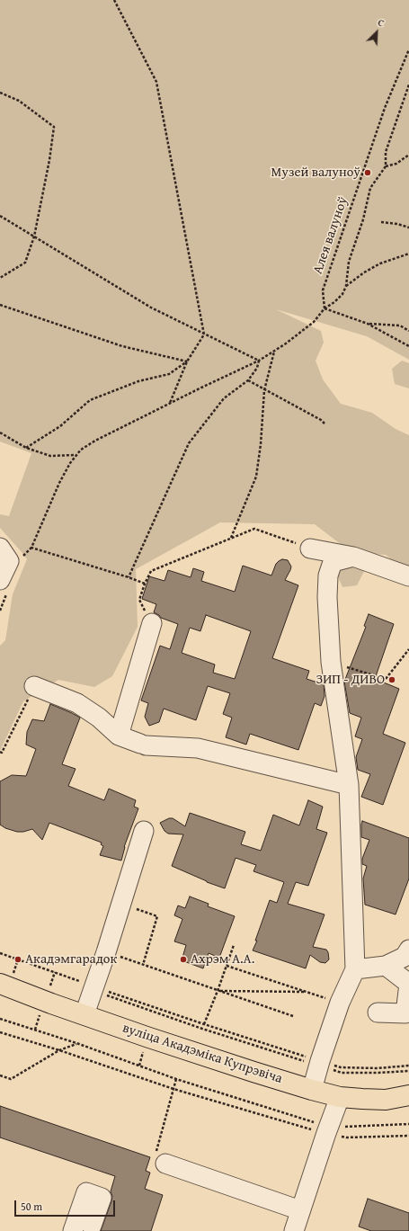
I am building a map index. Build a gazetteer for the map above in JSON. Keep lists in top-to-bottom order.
{
  "streets": {
    "main road": ["вуліца Акадэміка Купрэвіча"],
    "path": ["Алея валуноў"]
  },
  "places": [
    "Музей валуноў",
    "ЗИП - ДИВО",
    "Акадэмгарадок",
    "Ахрэм А.А."
  ],
  "scale_bar": "50 m",
  "north": "top right"
}
